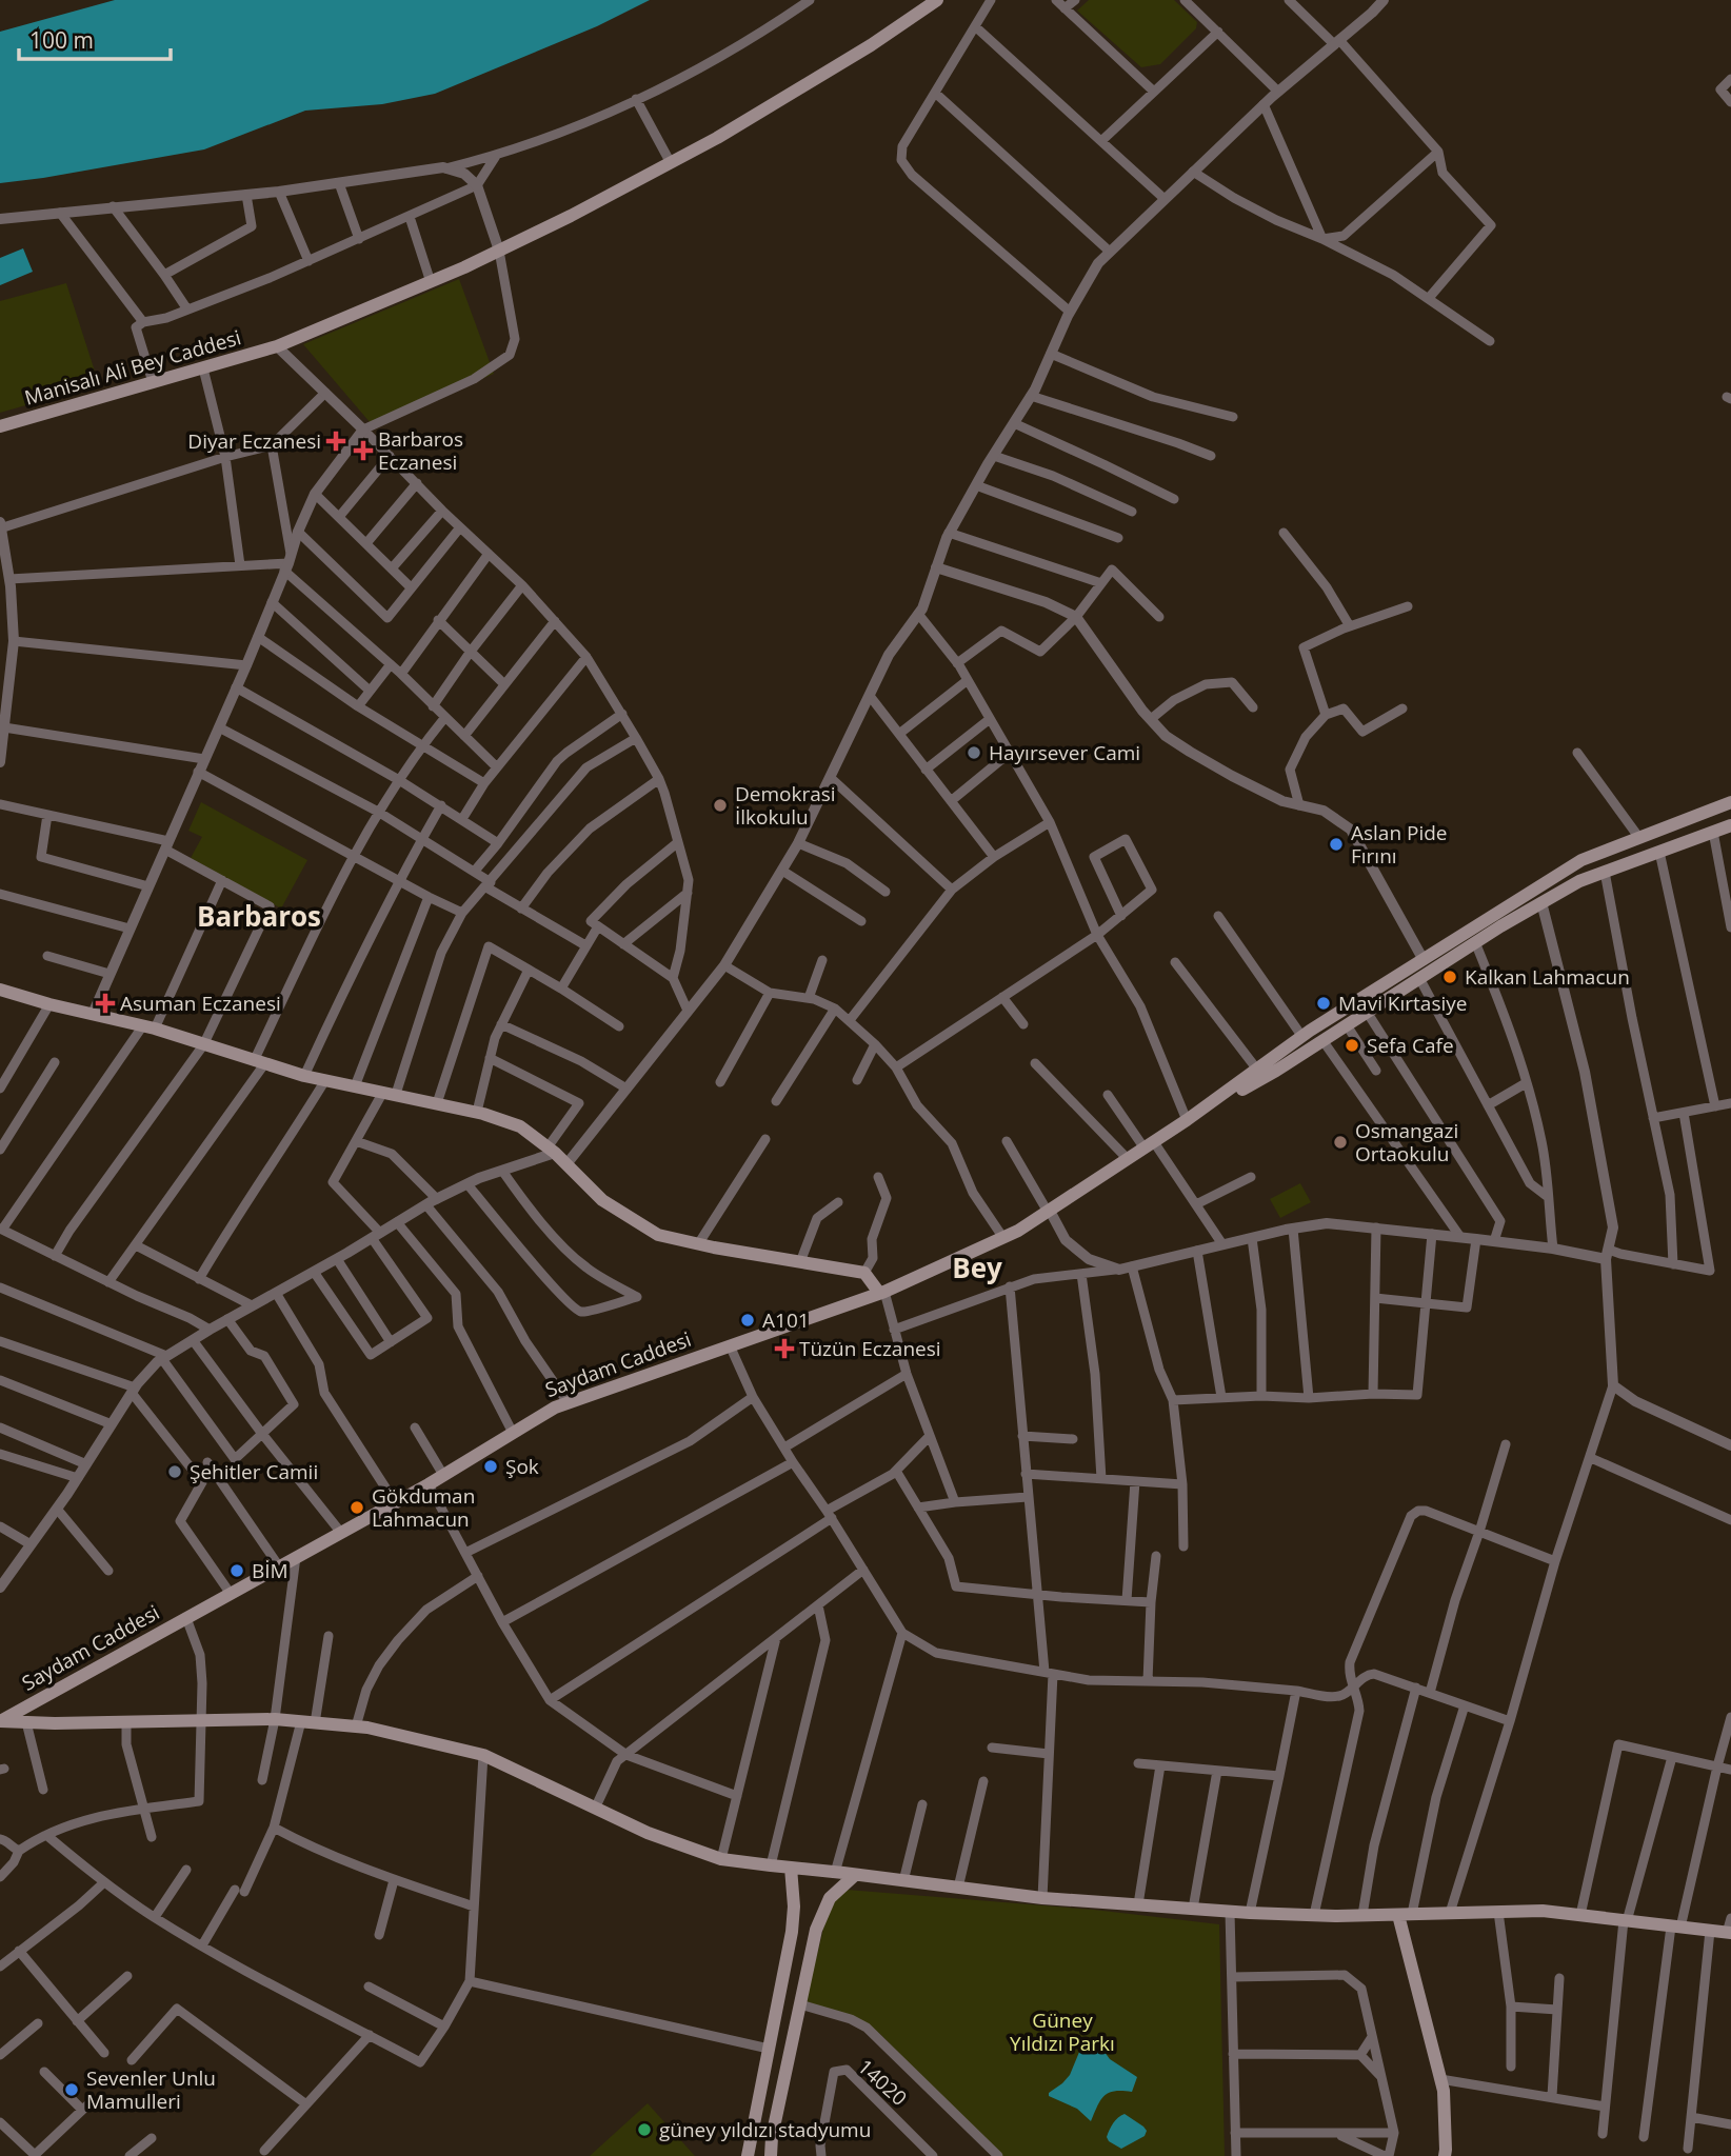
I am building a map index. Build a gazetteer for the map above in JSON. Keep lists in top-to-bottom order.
{
  "streets": {
    "main road": ["Manisalı Ali Bey Caddesi", "Saydam Caddesi"],
    "street": ["14020"]
  },
  "districts": ["Barbaros", "Bey"],
  "parks": ["Güney Yıldızı Parkı"],
  "places": {
    "health": [
      "Diyar Eczanesi",
      "Barbaros Eczanesi",
      "Asuman Eczanesi",
      "Tüzün Eczanesi"
    ],
    "other": [
      "Hayırsever Cami",
      "Demokrasi İlkokulu",
      "Aslan Pide Fırını",
      "Kalkan Lahmacun",
      "Mavi Kırtasiye",
      "Sefa Cafe",
      "Osmangazi Ortaokulu",
      "A101",
      "Şok",
      "Şehitler Camii",
      "Gökduman Lahmacun",
      "BİM",
      "Sevenler Unlu Mamulleri",
      "güney yıldızı stadyumu"
    ]
  },
  "scale_bar": "100 m"
}
